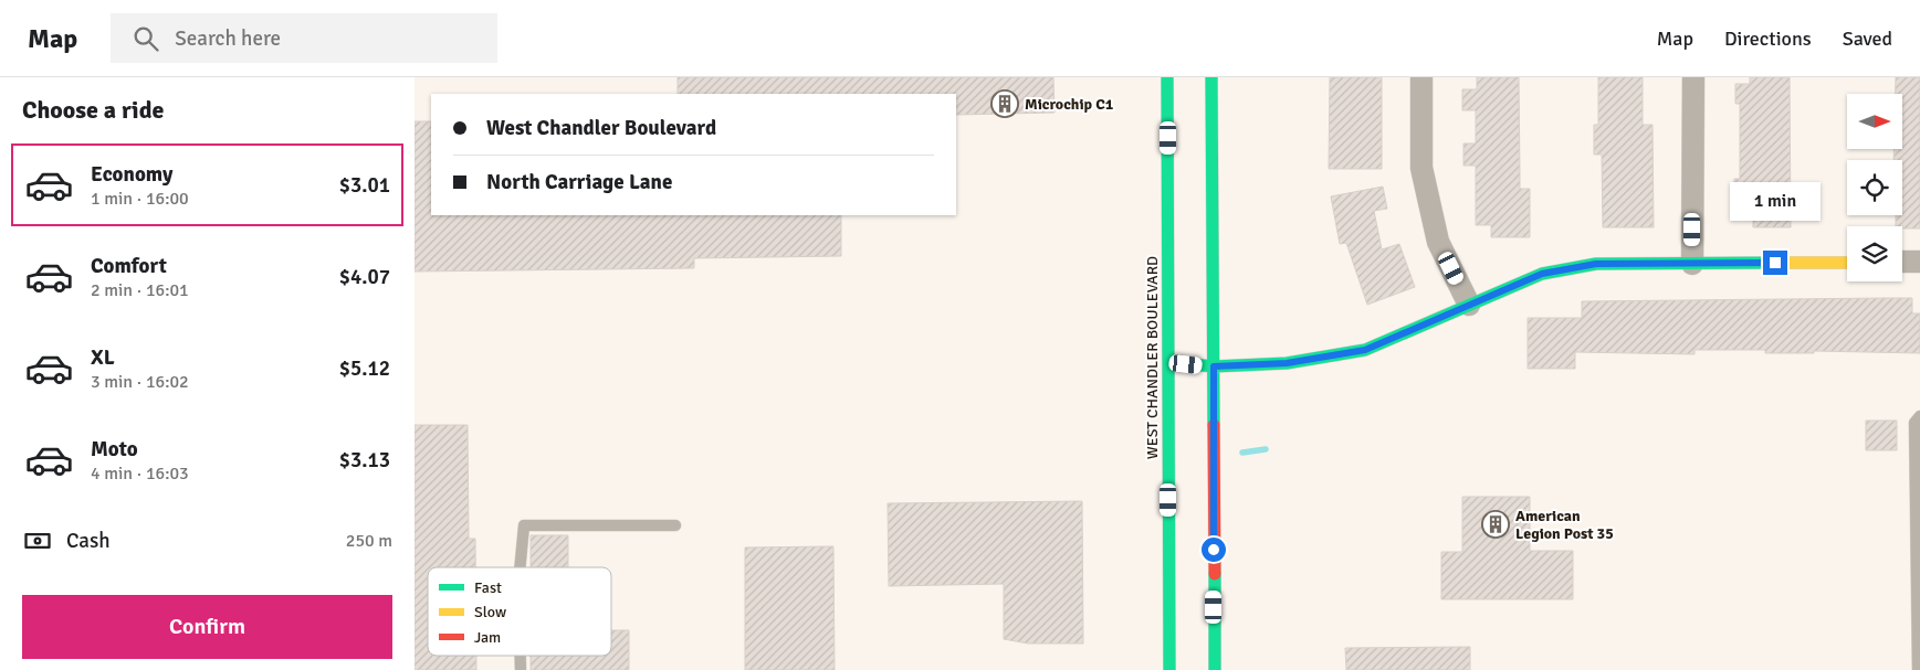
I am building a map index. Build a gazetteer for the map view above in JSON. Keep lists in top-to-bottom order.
{
  "streets": {
    "main road": ["WEST CHANDLER BOULEVARD"]
  },
  "places": {
    "building": ["Microchip C1", "American Legion Post 35"]
  },
  "legend": ["Fast", "Slow", "Jam"],
  "north": "right",
  "page": {
    "header": "Map",
    "search": "Search here",
    "nav": ["Map", "Directions", "Saved"],
    "heading": "Choose a ride",
    "banner": ["West Chandler Boulevard", "North Carriage Lane"],
    "list": [
      {
        "name": "Economy",
        "note": "1 min · 16:00",
        "value": "$3.01"
      },
      {
        "name": "Comfort",
        "note": "2 min · 16:01",
        "value": "$4.07"
      },
      {
        "name": "XL",
        "note": "3 min · 16:02",
        "value": "$5.12"
      },
      {
        "name": "Moto",
        "note": "4 min · 16:03",
        "value": "$3.13"
      }
    ],
    "bubble": "1 min",
    "pay": ["Cash", "250 m"],
    "buttons": "Confirm"
  }
}
